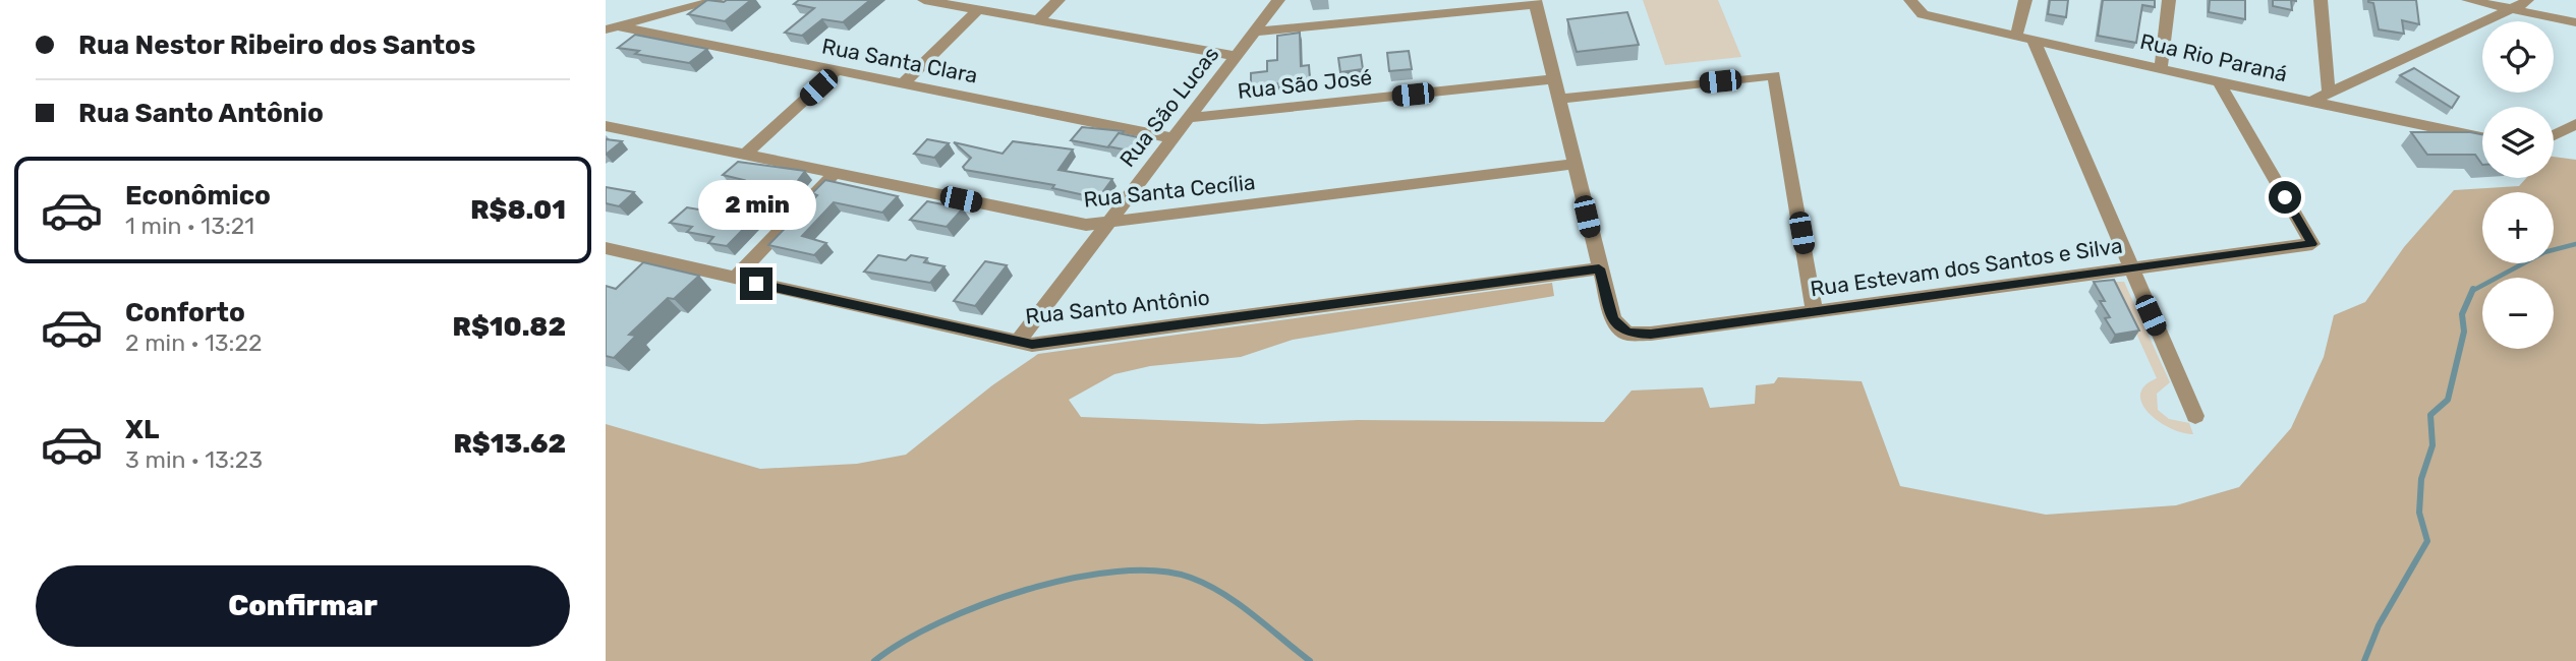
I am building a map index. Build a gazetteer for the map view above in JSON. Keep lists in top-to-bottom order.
{
  "streets": {
    "street": [
      "Rua Rio Paraná",
      "Rua Santa Clara",
      "Rua São José",
      "Rua São Lucas",
      "Rua Santa Cecília",
      "Rua Estevam dos Santos e Silva",
      "Rua Santo Antônio"
    ]
  },
  "crossings": [
    ["Rua Rio Paraná", "Rua Estevam dos Santos e Silva"],
    ["Rua Santa Clara", "Rua São Lucas"],
    ["Rua São José", "Rua São Lucas"],
    ["Rua São Lucas", "Rua Santa Cecília"],
    ["Rua São Lucas", "Rua Santo Antônio"],
    ["Rua Estevam dos Santos e Silva", "Rua Santo Antônio"]
  ],
  "page": {
    "banner": ["Rua Nestor Ribeiro dos Santos", "Rua Santo Antônio"],
    "map_buttons": ["+", "−"],
    "list": [
      {
        "name": "Econômico",
        "note": "1 min · 13:21",
        "value": "R$8.01"
      },
      {
        "name": "Conforto",
        "note": "2 min · 13:22",
        "value": "R$10.82"
      },
      {
        "name": "XL",
        "note": "3 min · 13:23",
        "value": "R$13.62"
      }
    ],
    "bubble": "2 min",
    "buttons": "Confirmar"
  }
}
